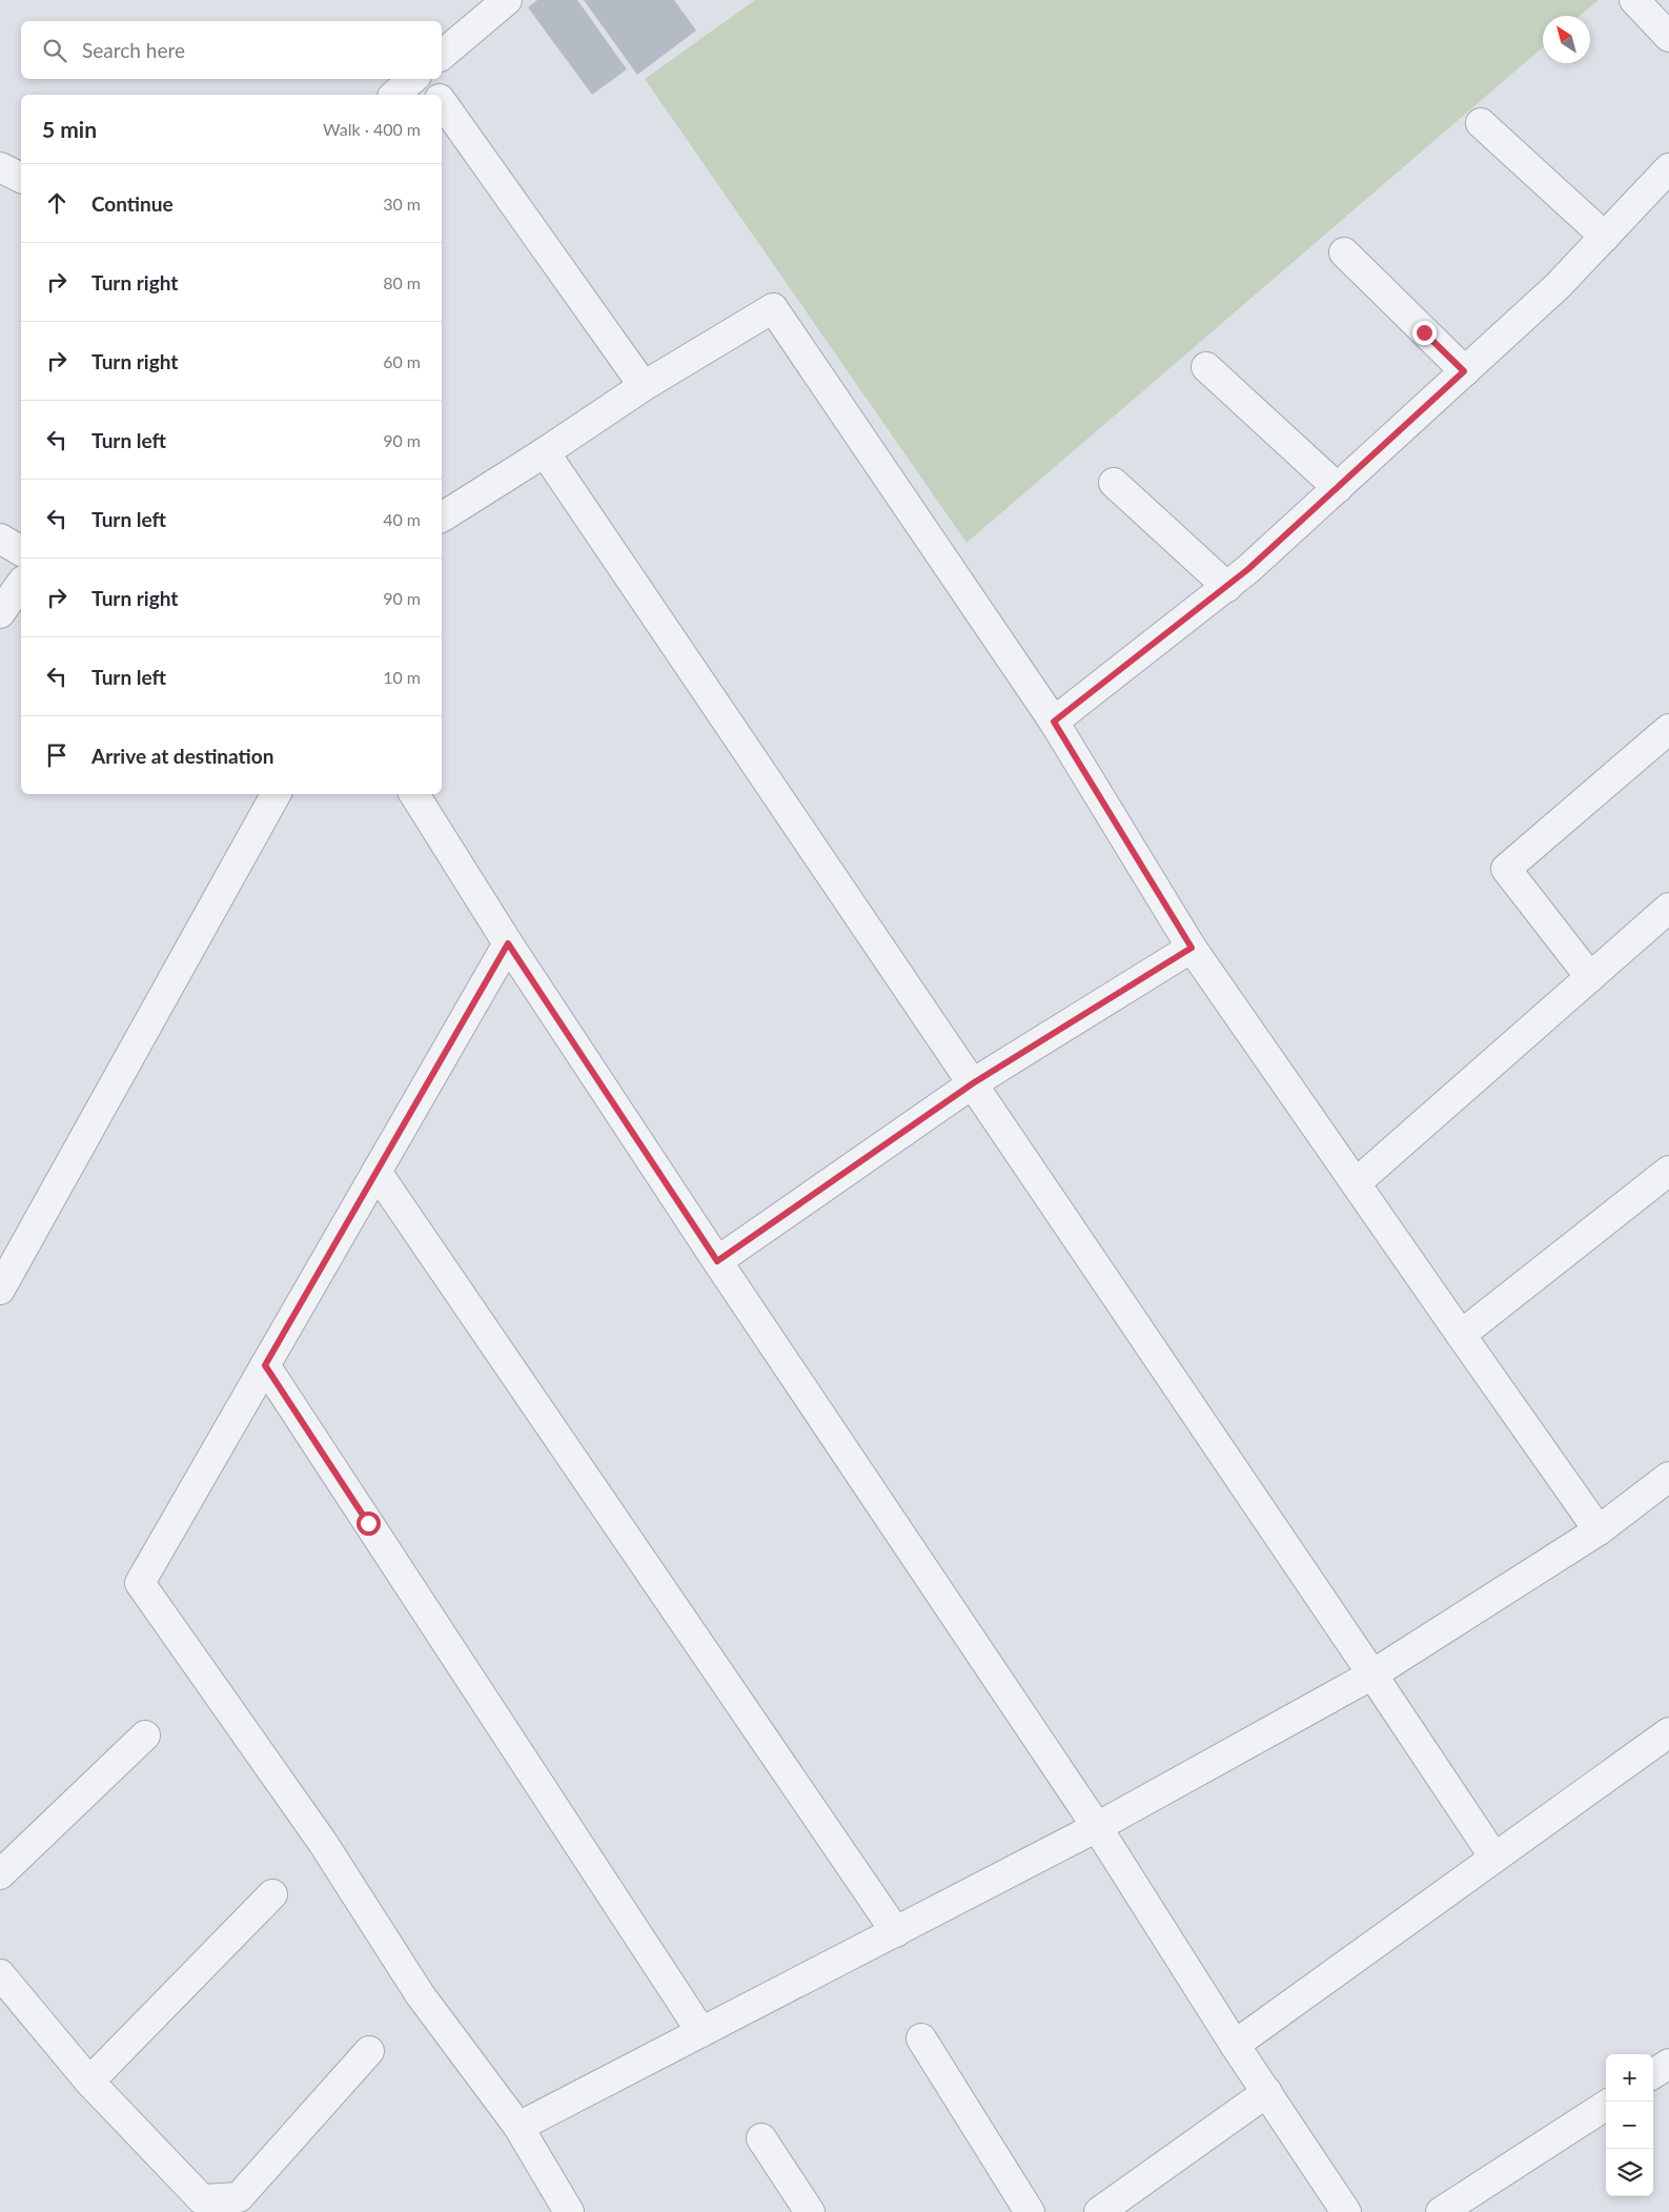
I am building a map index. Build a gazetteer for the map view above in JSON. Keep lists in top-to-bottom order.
{
  "north": "top left",
  "page": {
    "search": "Search here",
    "heading": ["5 min", "Walk · 400 m"],
    "list": [
      ["Continue", "30 m"],
      ["Turn right", "80 m"],
      ["Turn right", "60 m"],
      ["Turn left", "90 m"],
      ["Turn left", "40 m"],
      ["Turn right", "90 m"],
      ["Turn left", "10 m"],
      "Arrive at destination"
    ],
    "map_buttons": ["+", "−"]
  }
}
